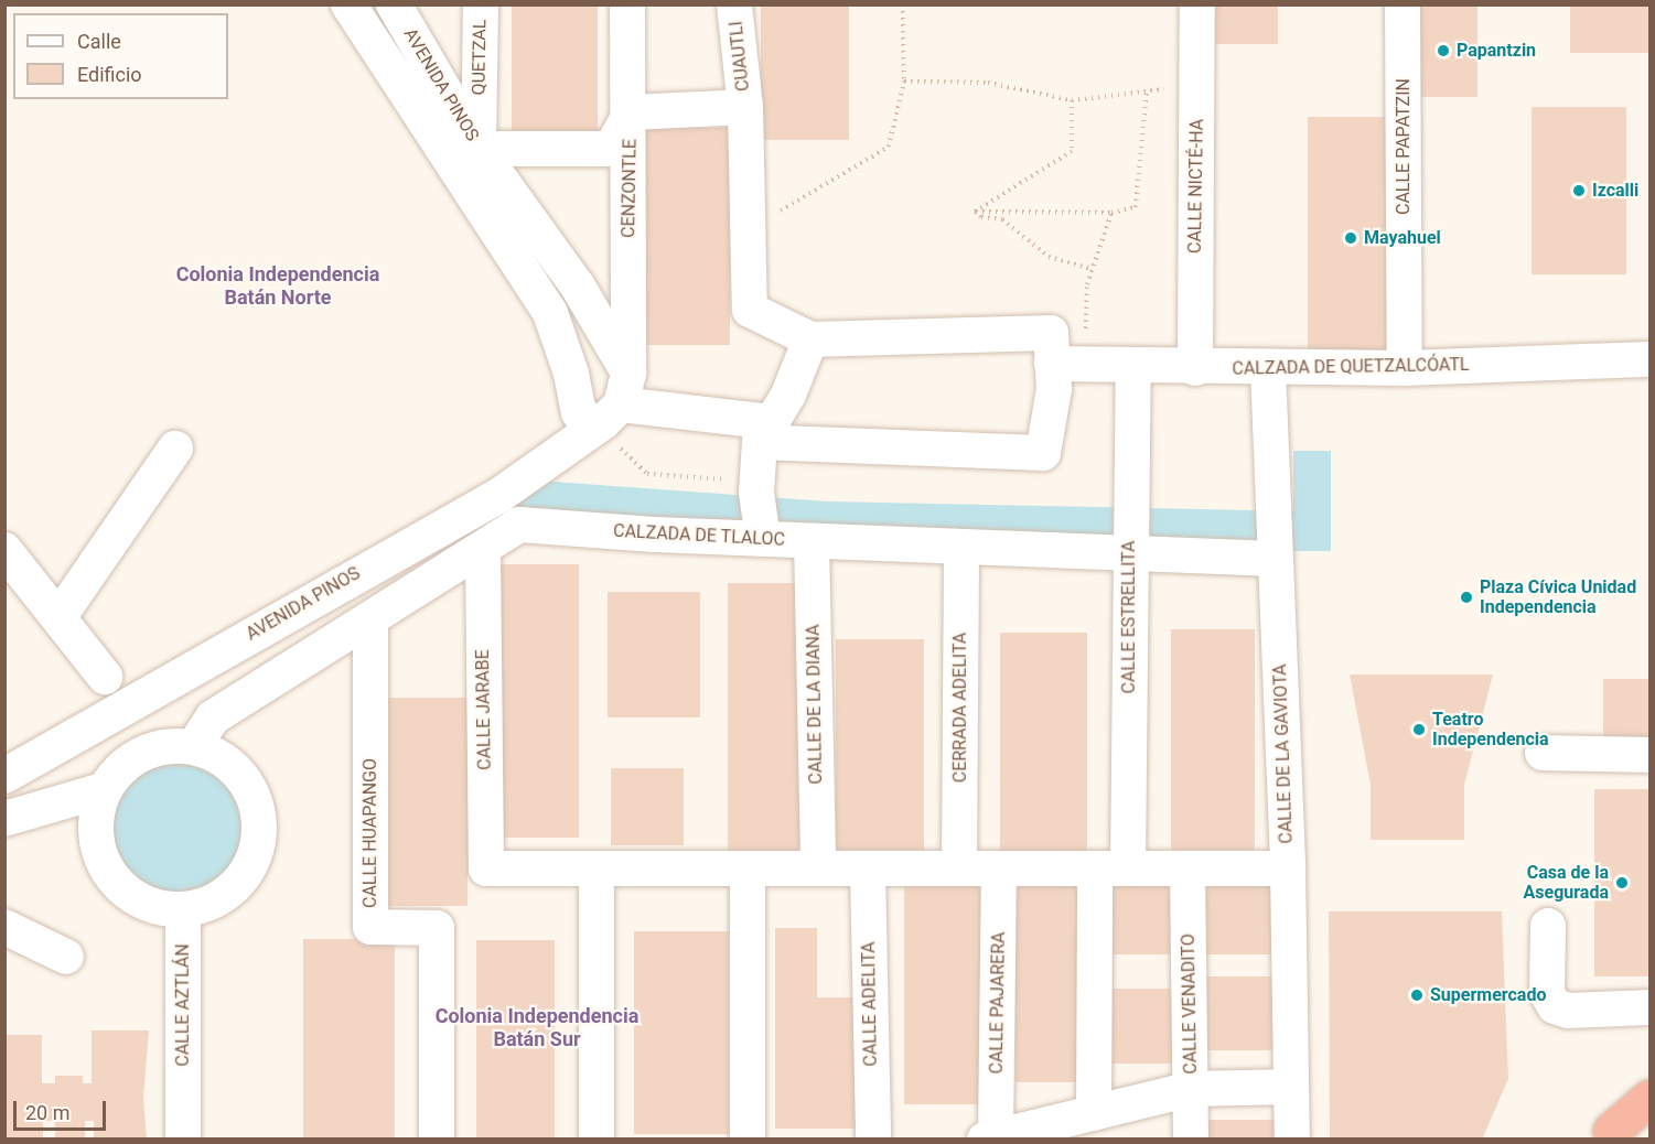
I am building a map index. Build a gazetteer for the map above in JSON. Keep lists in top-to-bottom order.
{
  "streets": {
    "street": [
      "CUAUTLI",
      "QUETZAL",
      "AVENIDA PINOS",
      "CALLE PAPATZIN",
      "CALLE NICTÉ-HA",
      "CENZONTLE",
      "CALZADA DE QUETZALCÓATL",
      "CALZADA DE TLALOC",
      "CALLE ESTRELLITA",
      "CALLE DE LA DIANA",
      "CERRADA ADELITA",
      "CALLE JARABE",
      "CALLE DE LA GAVIOTA",
      "CALLE HUAPANGO",
      "CALLE PAJARERA",
      "CALLE ADELITA",
      "CALLE VENADITO",
      "CALLE AZTLÁN"
    ]
  },
  "crossings": [
    ["QUETZAL", "AVENIDA PINOS"],
    ["AVENIDA PINOS", "CENZONTLE"],
    ["CALLE PAPATZIN", "CALZADA DE QUETZALCÓATL"],
    ["CALLE NICTÉ-HA", "CALZADA DE QUETZALCÓATL"],
    ["CALZADA DE QUETZALCÓATL", "CALLE ESTRELLITA"],
    ["CALZADA DE QUETZALCÓATL", "CALLE DE LA GAVIOTA"],
    ["CALZADA DE TLALOC", "CALLE ESTRELLITA"],
    ["CALZADA DE TLALOC", "CALLE DE LA DIANA"],
    ["CALZADA DE TLALOC", "CERRADA ADELITA"],
    ["CALZADA DE TLALOC", "CALLE JARABE"],
    ["CALZADA DE TLALOC", "CALLE DE LA GAVIOTA"],
    ["CALZADA DE TLALOC", "CALLE HUAPANGO"],
    ["CALZADA DE TLALOC", "CALLE AZTLÁN"]
  ],
  "districts": ["Colonia Independencia Batán Norte", "Colonia Independencia Batán Sur"],
  "places": [
    "Papantzin",
    "Izcalli",
    "Mayahuel",
    "Plaza Cívica Unidad Independencia",
    "Teatro Independencia",
    "Casa de la Asegurada",
    "Supermercado"
  ],
  "legend": ["Calle", "Edificio"],
  "scale_bar": "20 m"
}
